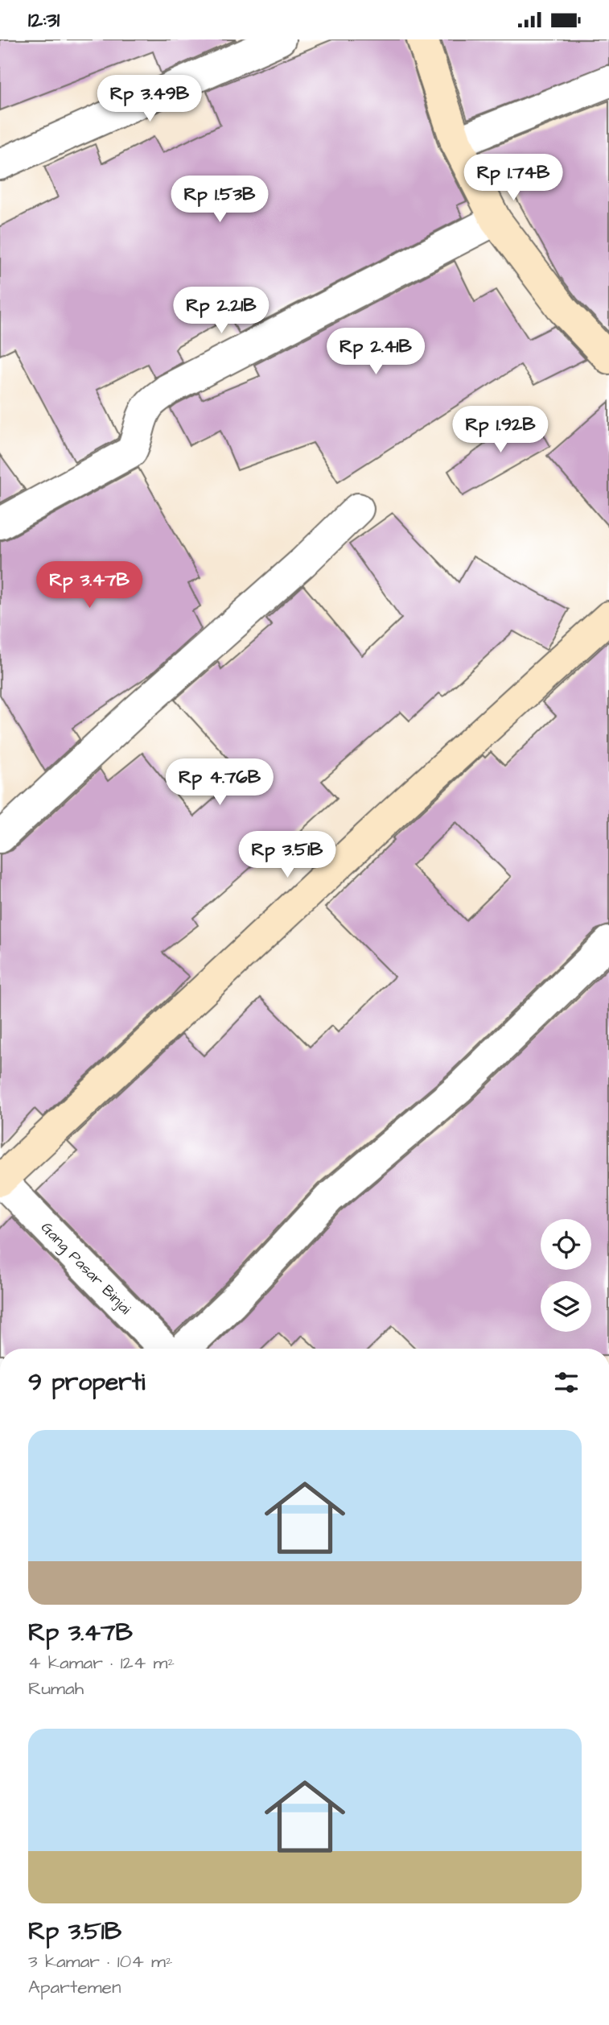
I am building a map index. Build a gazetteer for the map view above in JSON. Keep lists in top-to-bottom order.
{
  "streets": {
    "street": ["Gang Pasar Binjai"]
  },
  "page": {
    "status": "12:31",
    "price": [
      "Rp 3.49B",
      "Rp 1.74B",
      "Rp 1.53B",
      "Rp 2.21B",
      "Rp 2.41B",
      "Rp 1.92B",
      "Rp 3.47B",
      "Rp 4.76B",
      "Rp 3.51B"
    ],
    "heading": "9 properti",
    "list": [
      {
        "name": "Rp 3.47B",
        "note": "4 kamar · 124 m² · Rumah"
      },
      {
        "name": "Rp 3.51B",
        "note": "3 kamar · 104 m² · Apartemen"
      }
    ]
  }
}
